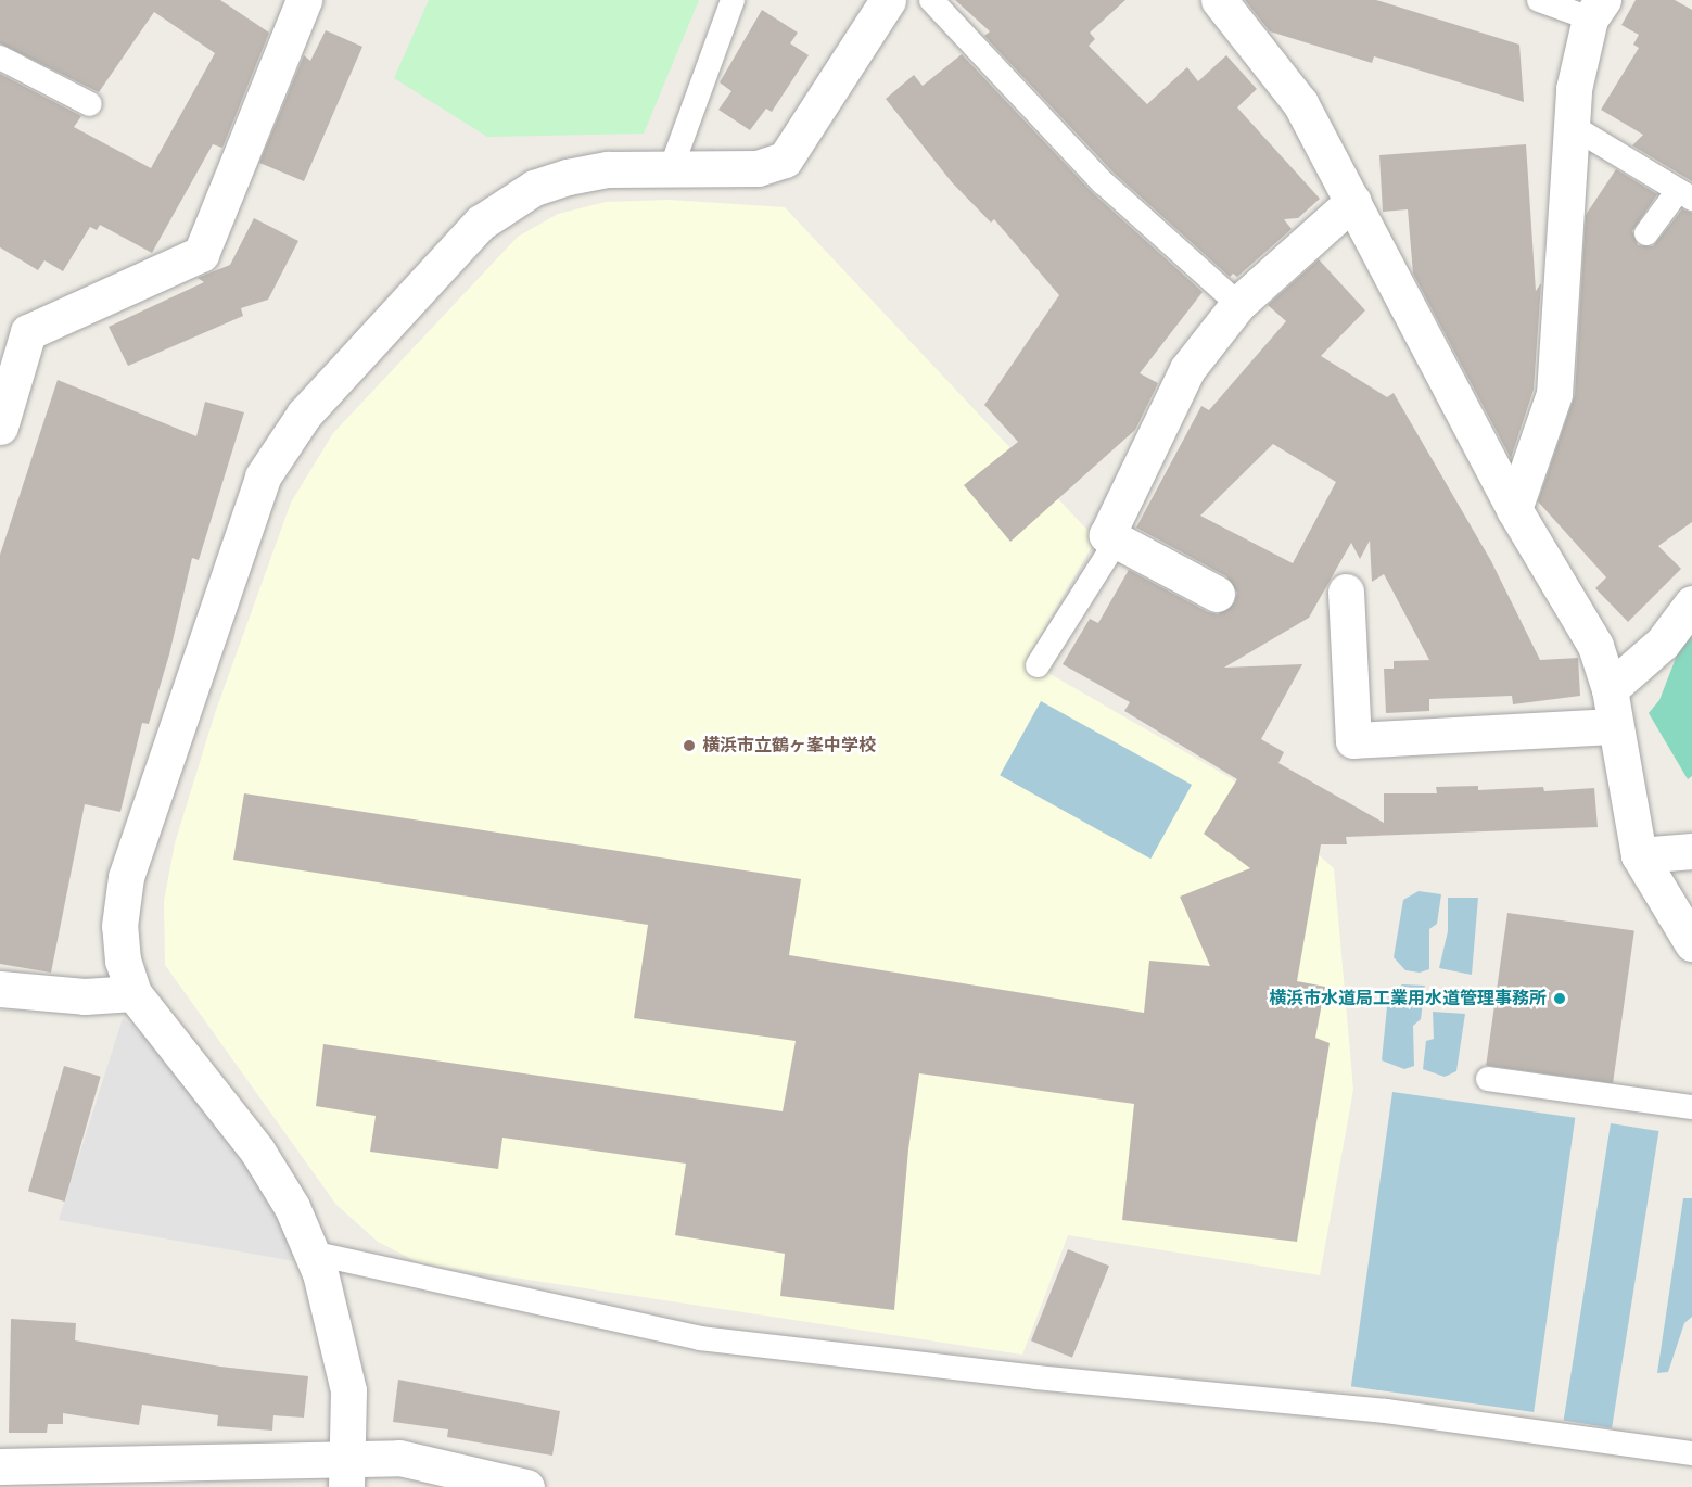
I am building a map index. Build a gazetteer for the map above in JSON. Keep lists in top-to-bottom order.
{
  "places": ["横浜市立鶴ヶ峯中学校", "横浜市水道局工業用水道管理事務所"]
}
